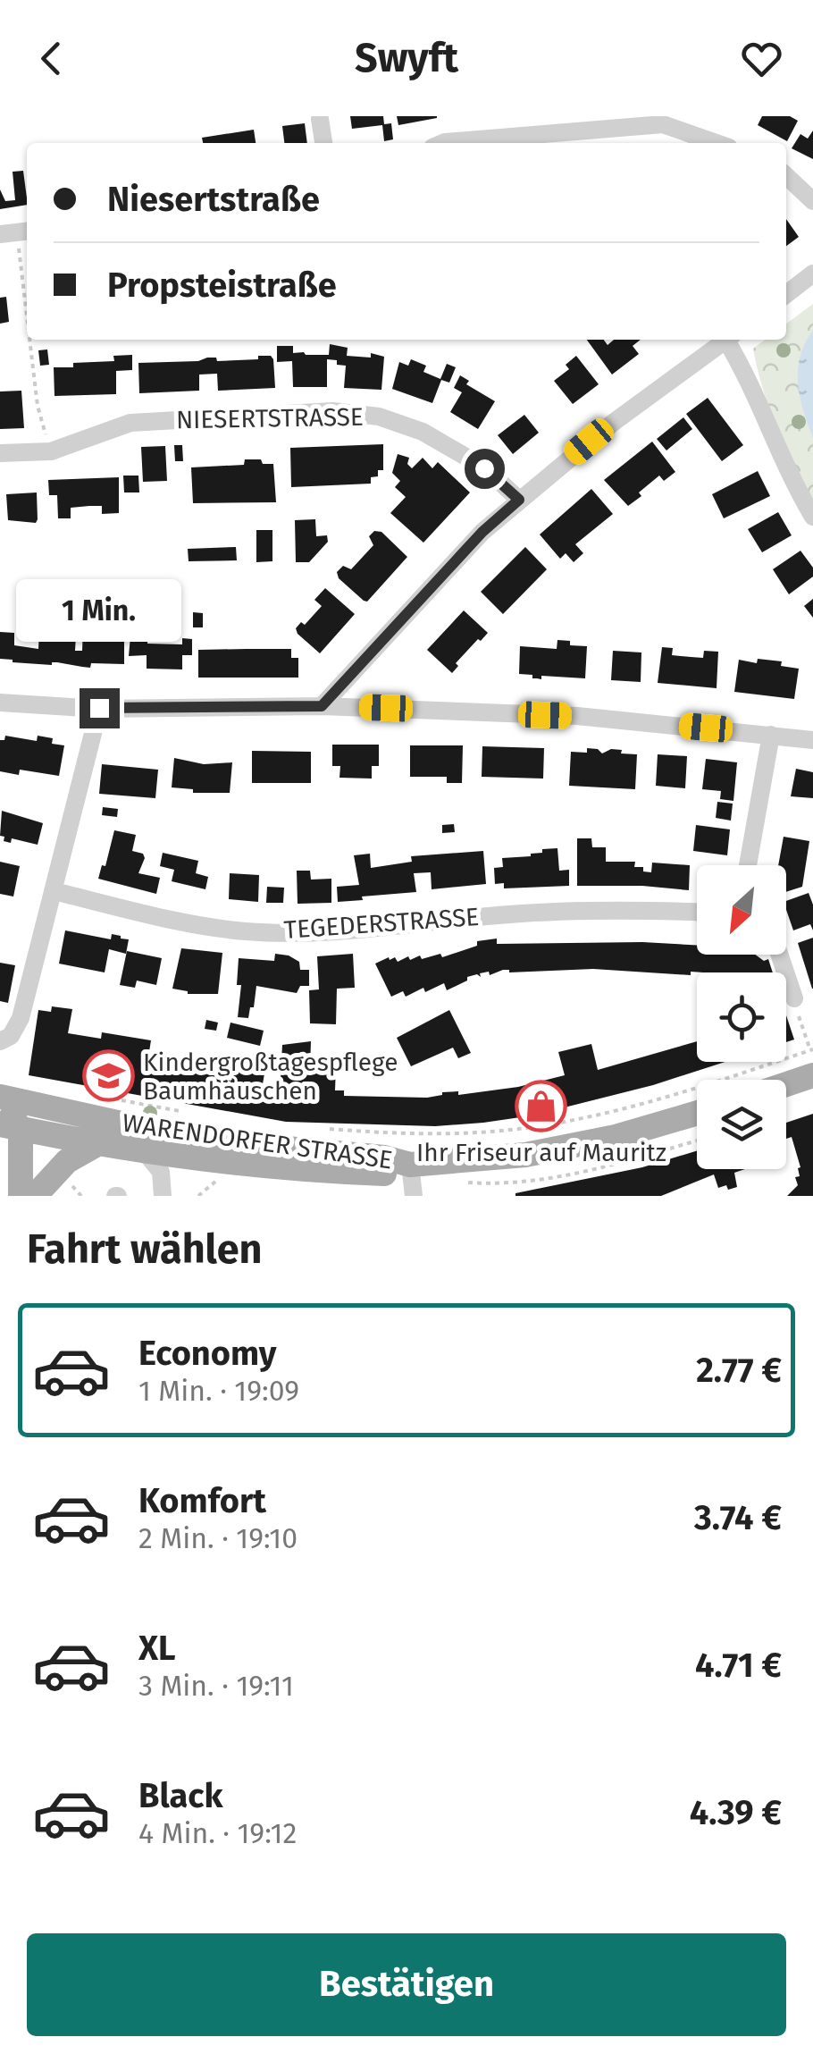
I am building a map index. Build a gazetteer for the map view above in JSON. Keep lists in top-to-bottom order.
{
  "streets": {
    "main road": ["WARENDORFER STRASSE"],
    "street": ["NIESERTSTRASSE", "TEGEDERSTRASSE"]
  },
  "places": {
    "school or university": ["Kindergroßtagespflege Baumhäuschen"],
    "shop": ["Ihr Friseur auf Mauritz"]
  },
  "north": "bottom left",
  "page": {
    "header": "Swyft",
    "banner": ["Niesertstraße", "Propsteistraße"],
    "bubble": "1 Min.",
    "heading": "Fahrt wählen",
    "list": [
      {
        "name": "Economy",
        "note": "1 Min. · 19:09",
        "value": "2.77 €"
      },
      {
        "name": "Komfort",
        "note": "2 Min. · 19:10",
        "value": "3.74 €"
      },
      {
        "name": "XL",
        "note": "3 Min. · 19:11",
        "value": "4.71 €"
      },
      {
        "name": "Black",
        "note": "4 Min. · 19:12",
        "value": "4.39 €"
      }
    ],
    "buttons": "Bestätigen"
  }
}
